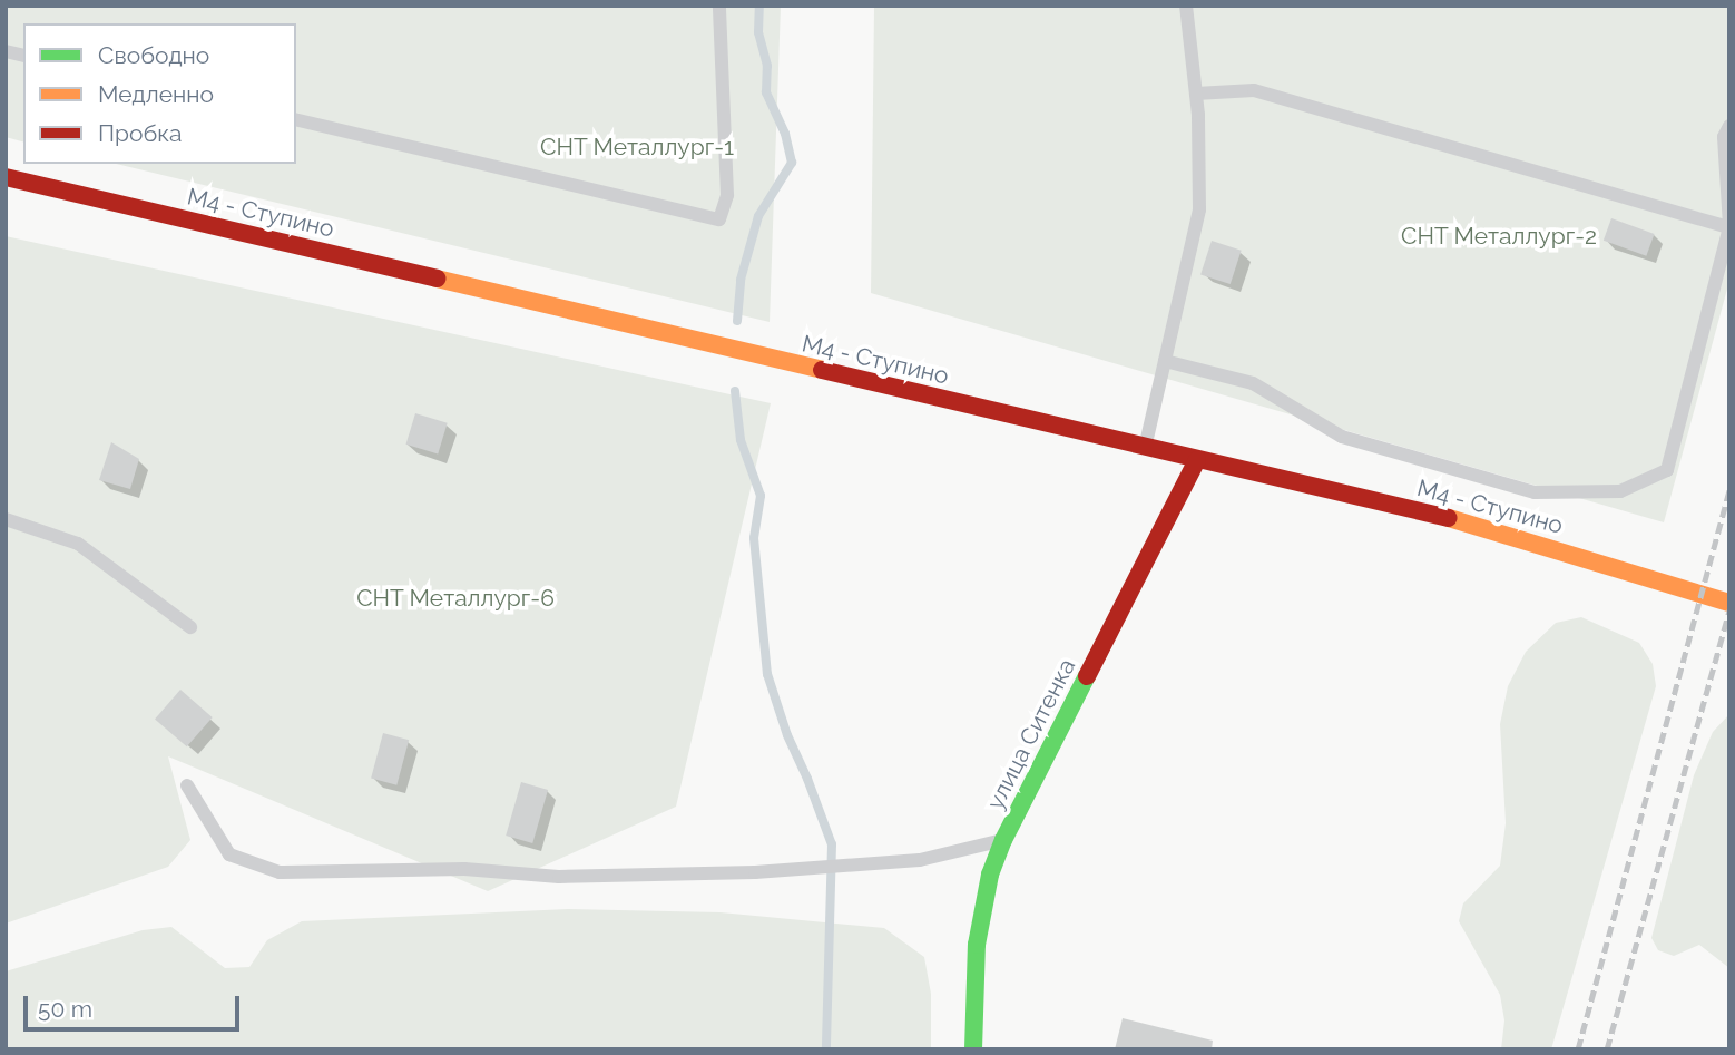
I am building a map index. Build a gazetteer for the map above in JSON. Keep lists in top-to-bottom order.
{
  "streets": {
    "main road": ["М4 - Ступино", "улица Ситенка"]
  },
  "crossings": [
    ["М4 - Ступино", "улица Ситенка"]
  ],
  "parks": ["СНТ Металлург-1", "СНТ Металлург-2", "СНТ Металлург-6"],
  "legend": ["Свободно", "Медленно", "Пробка"],
  "scale_bar": "50 m"
}
